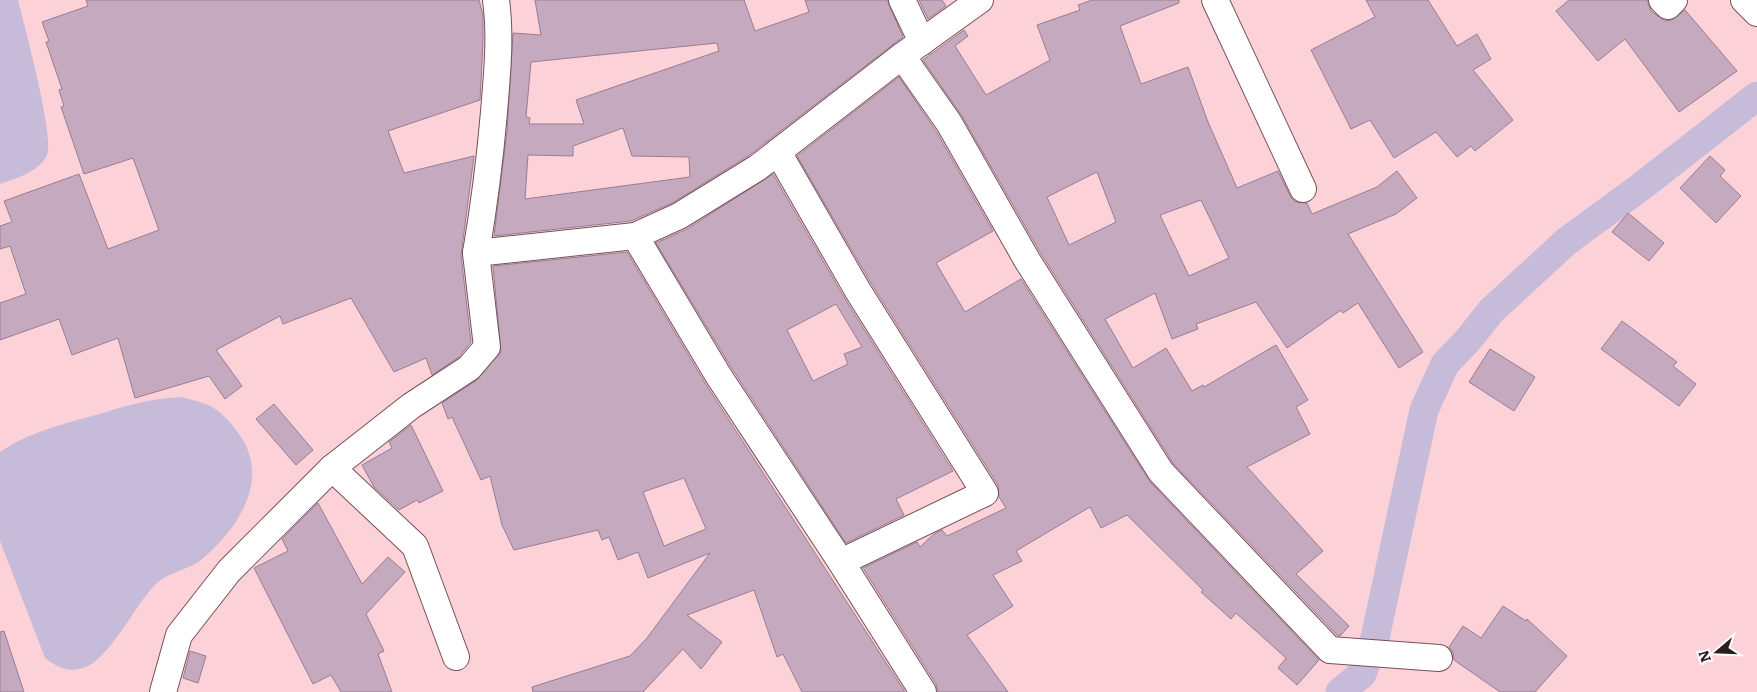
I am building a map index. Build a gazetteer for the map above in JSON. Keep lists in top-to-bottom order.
{
  "north": "left"
}
